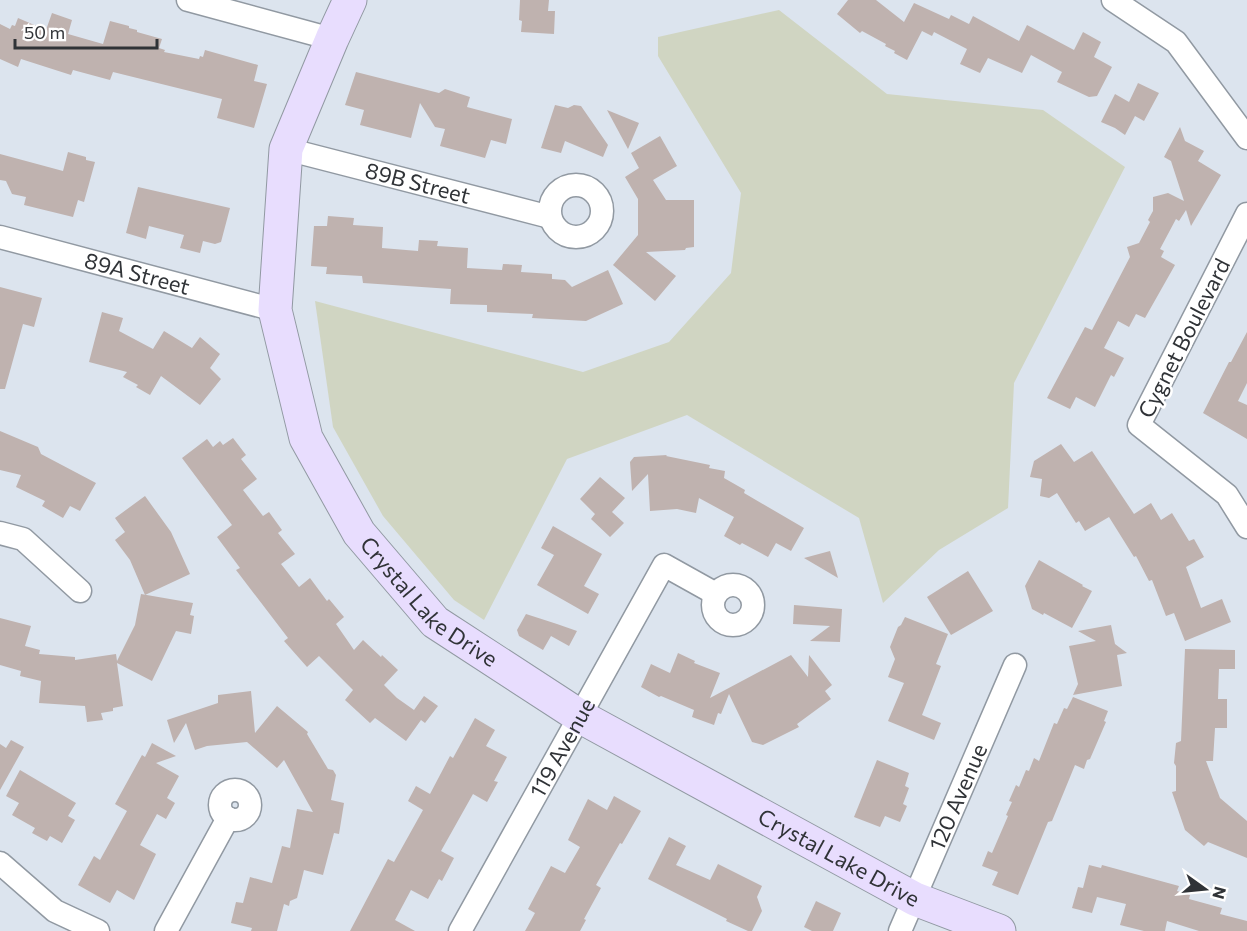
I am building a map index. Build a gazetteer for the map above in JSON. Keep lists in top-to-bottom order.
{
  "streets": {
    "street": [
      "89B Street",
      "89A Street",
      "Cygnet Boulevard",
      "Crystal Lake Drive",
      "119 Avenue",
      "120 Avenue"
    ]
  },
  "crossings": [
    ["89B Street", "Crystal Lake Drive"],
    ["89A Street", "Crystal Lake Drive"],
    ["Crystal Lake Drive", "119 Avenue"],
    ["Crystal Lake Drive", "120 Avenue"]
  ],
  "scale_bar": "50 m",
  "north": "right"
}
